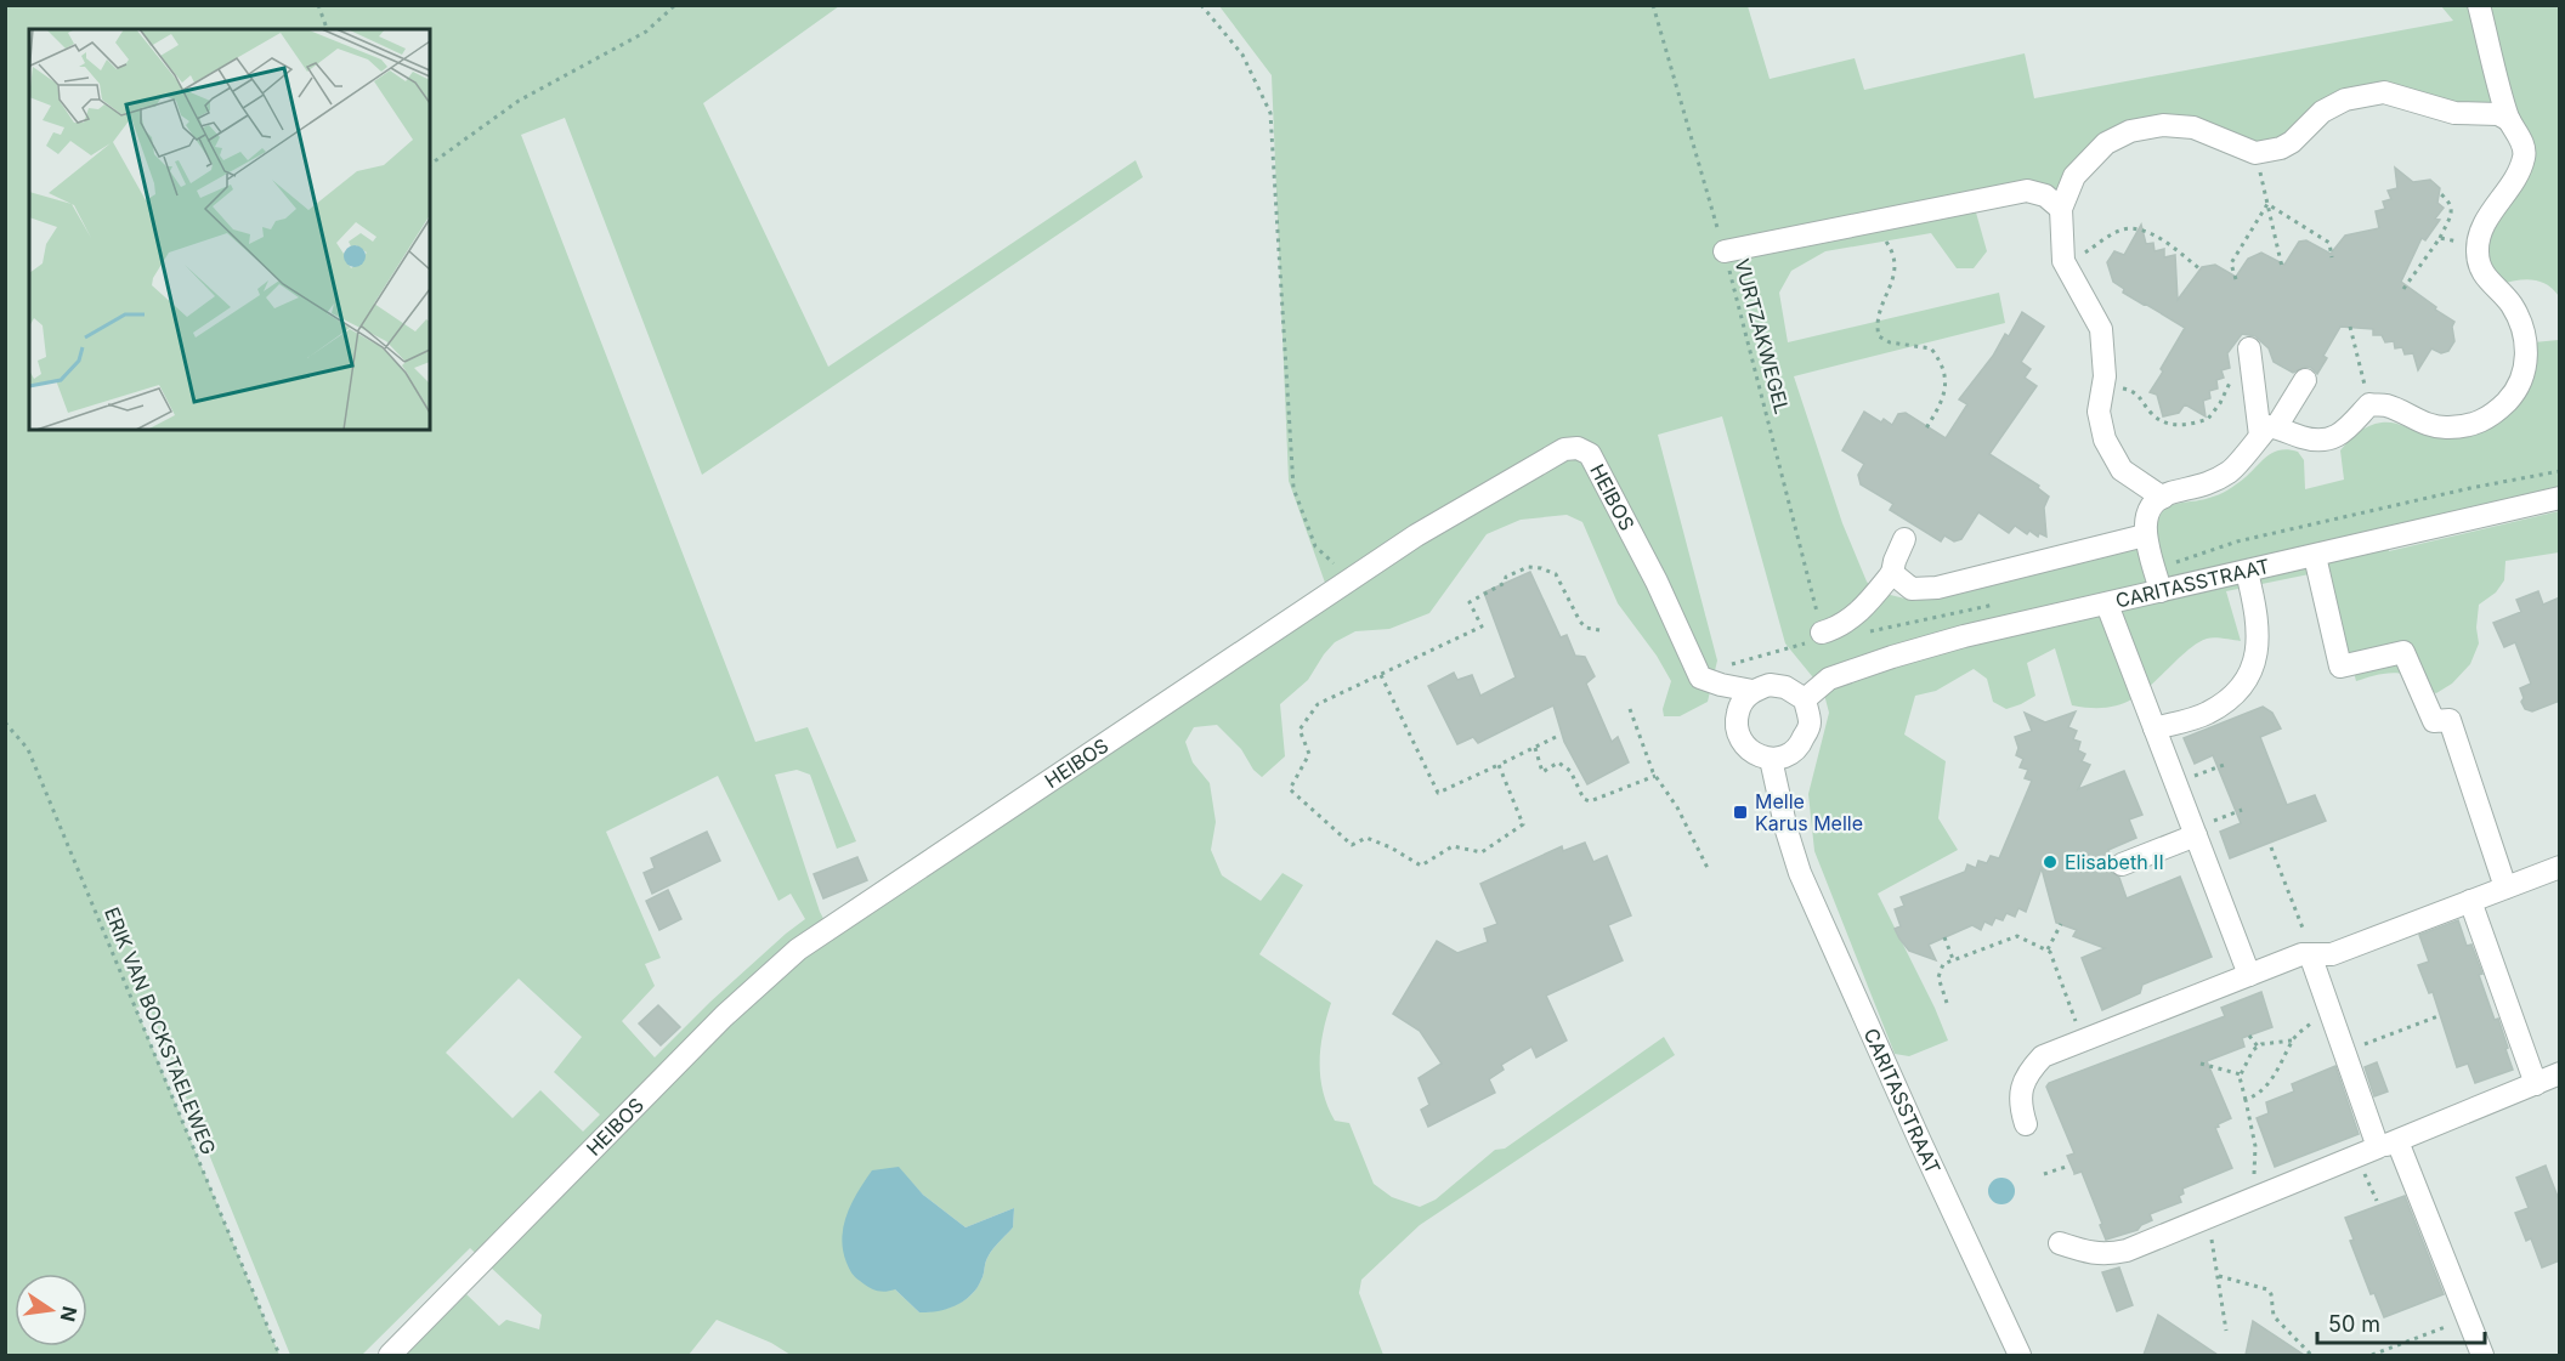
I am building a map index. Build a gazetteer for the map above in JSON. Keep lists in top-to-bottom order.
{
  "streets": {
    "street": ["HEIBOS", "CARITASSTRAAT"],
    "path": ["VURTZAKWEGEL", "ERIK VAN BOCKSTAELEWEG"]
  },
  "crossings": [
    ["HEIBOS", "CARITASSTRAAT"]
  ],
  "places": {
    "transit": ["Melle Karus Melle"],
    "other": ["Elisabeth II"]
  },
  "scale_bar": "50 m",
  "north": "right"
}
